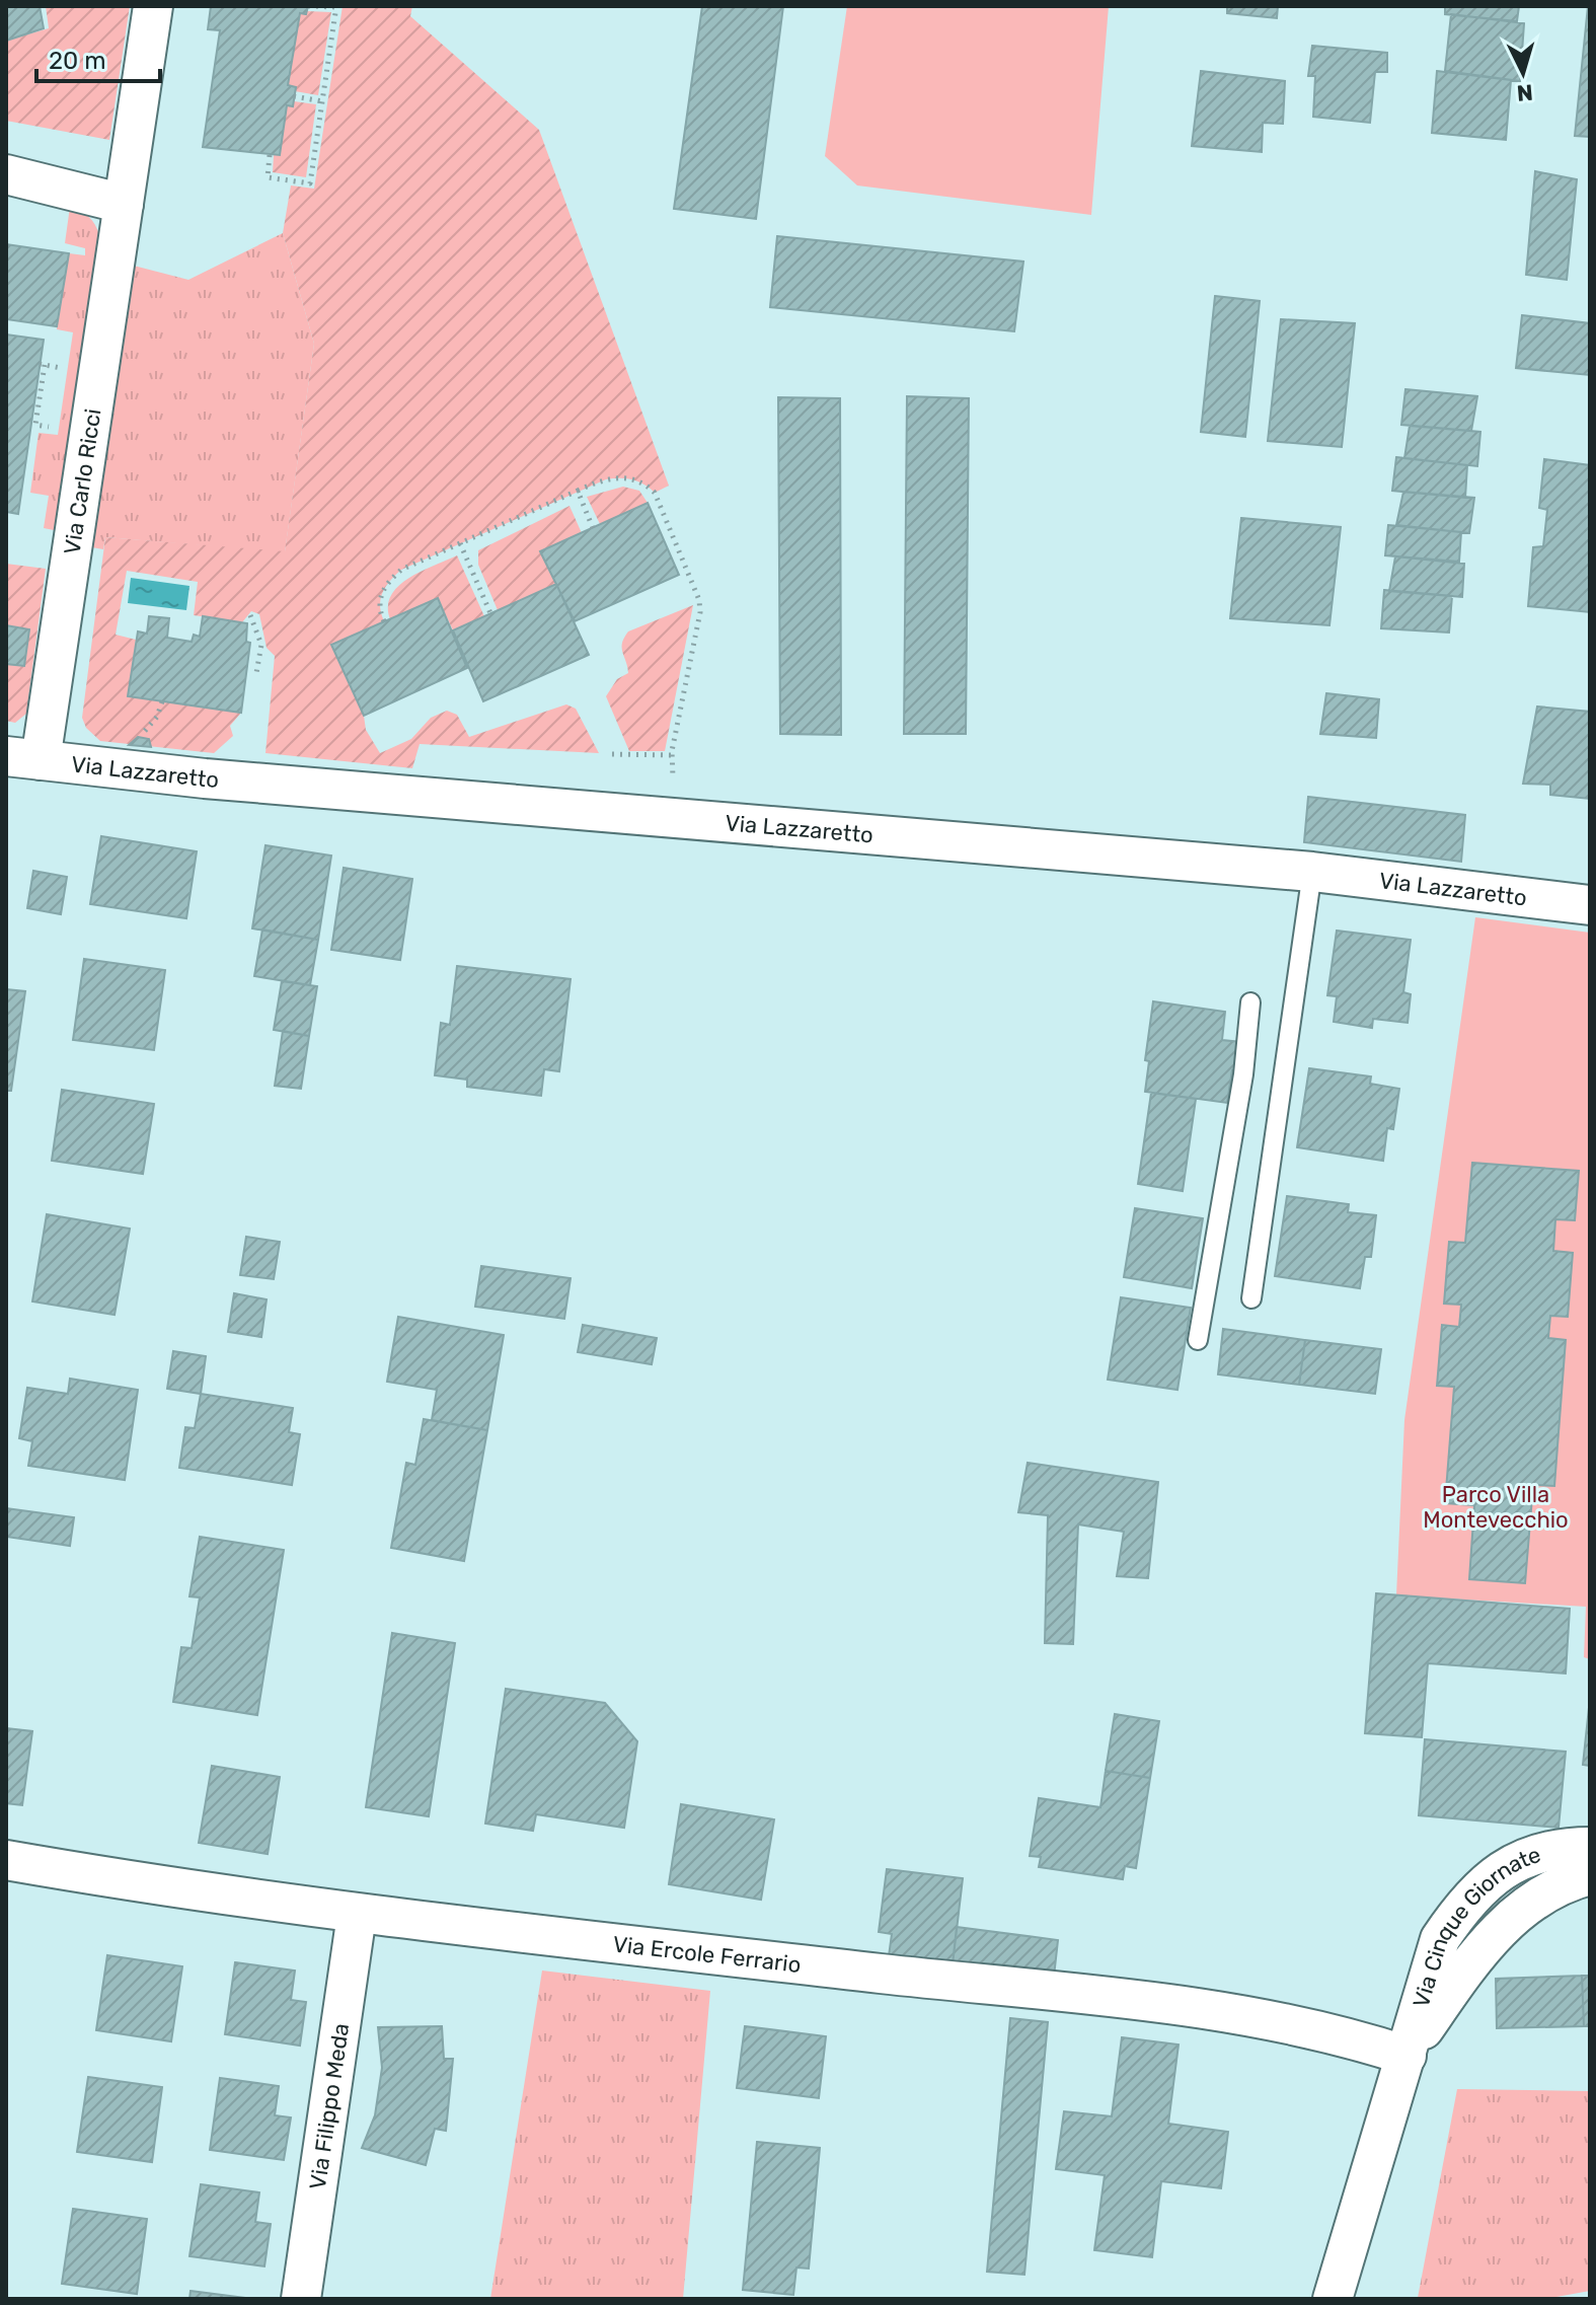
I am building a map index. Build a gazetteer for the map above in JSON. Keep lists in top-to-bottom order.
{
  "streets": {
    "street": [
      "Via Carlo Ricci",
      "Via Lazzaretto",
      "Via Cinque Giornate",
      "Via Ercole Ferrario",
      "Via Filippo Meda"
    ]
  },
  "crossings": [
    ["Via Carlo Ricci", "Via Lazzaretto"],
    ["Via Cinque Giornate", "Via Ercole Ferrario"],
    ["Via Ercole Ferrario", "Via Filippo Meda"]
  ],
  "parks": ["Parco Villa Montevecchio"],
  "scale_bar": "20 m",
  "north": "bottom"
}
